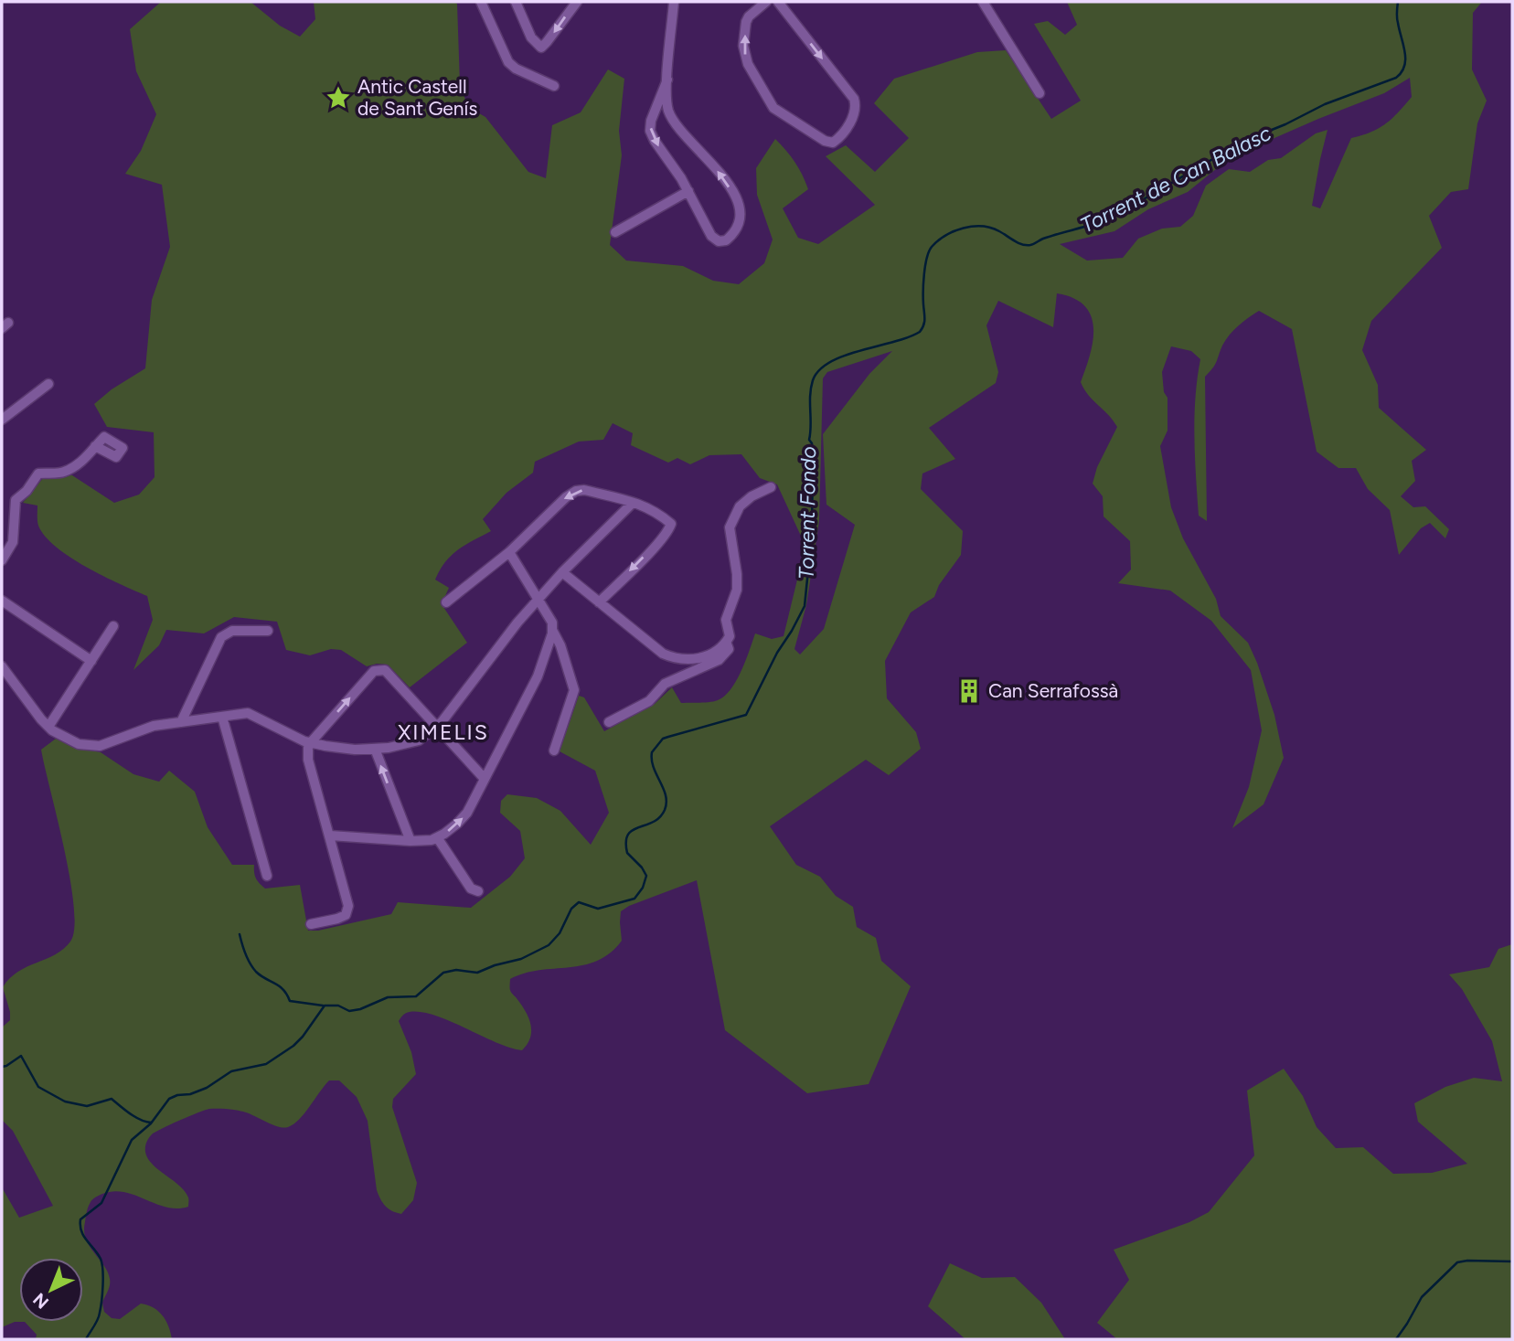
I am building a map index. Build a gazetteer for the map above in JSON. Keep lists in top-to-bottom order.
{
  "districts": ["XIMELIS"],
  "water": ["Torrent de Can Balasc", "Torrent Fondo"],
  "places": {
    "place": ["Antic Castell de Sant Genís"],
    "building": ["Can Serrafossà"]
  },
  "north": "bottom left"
}
